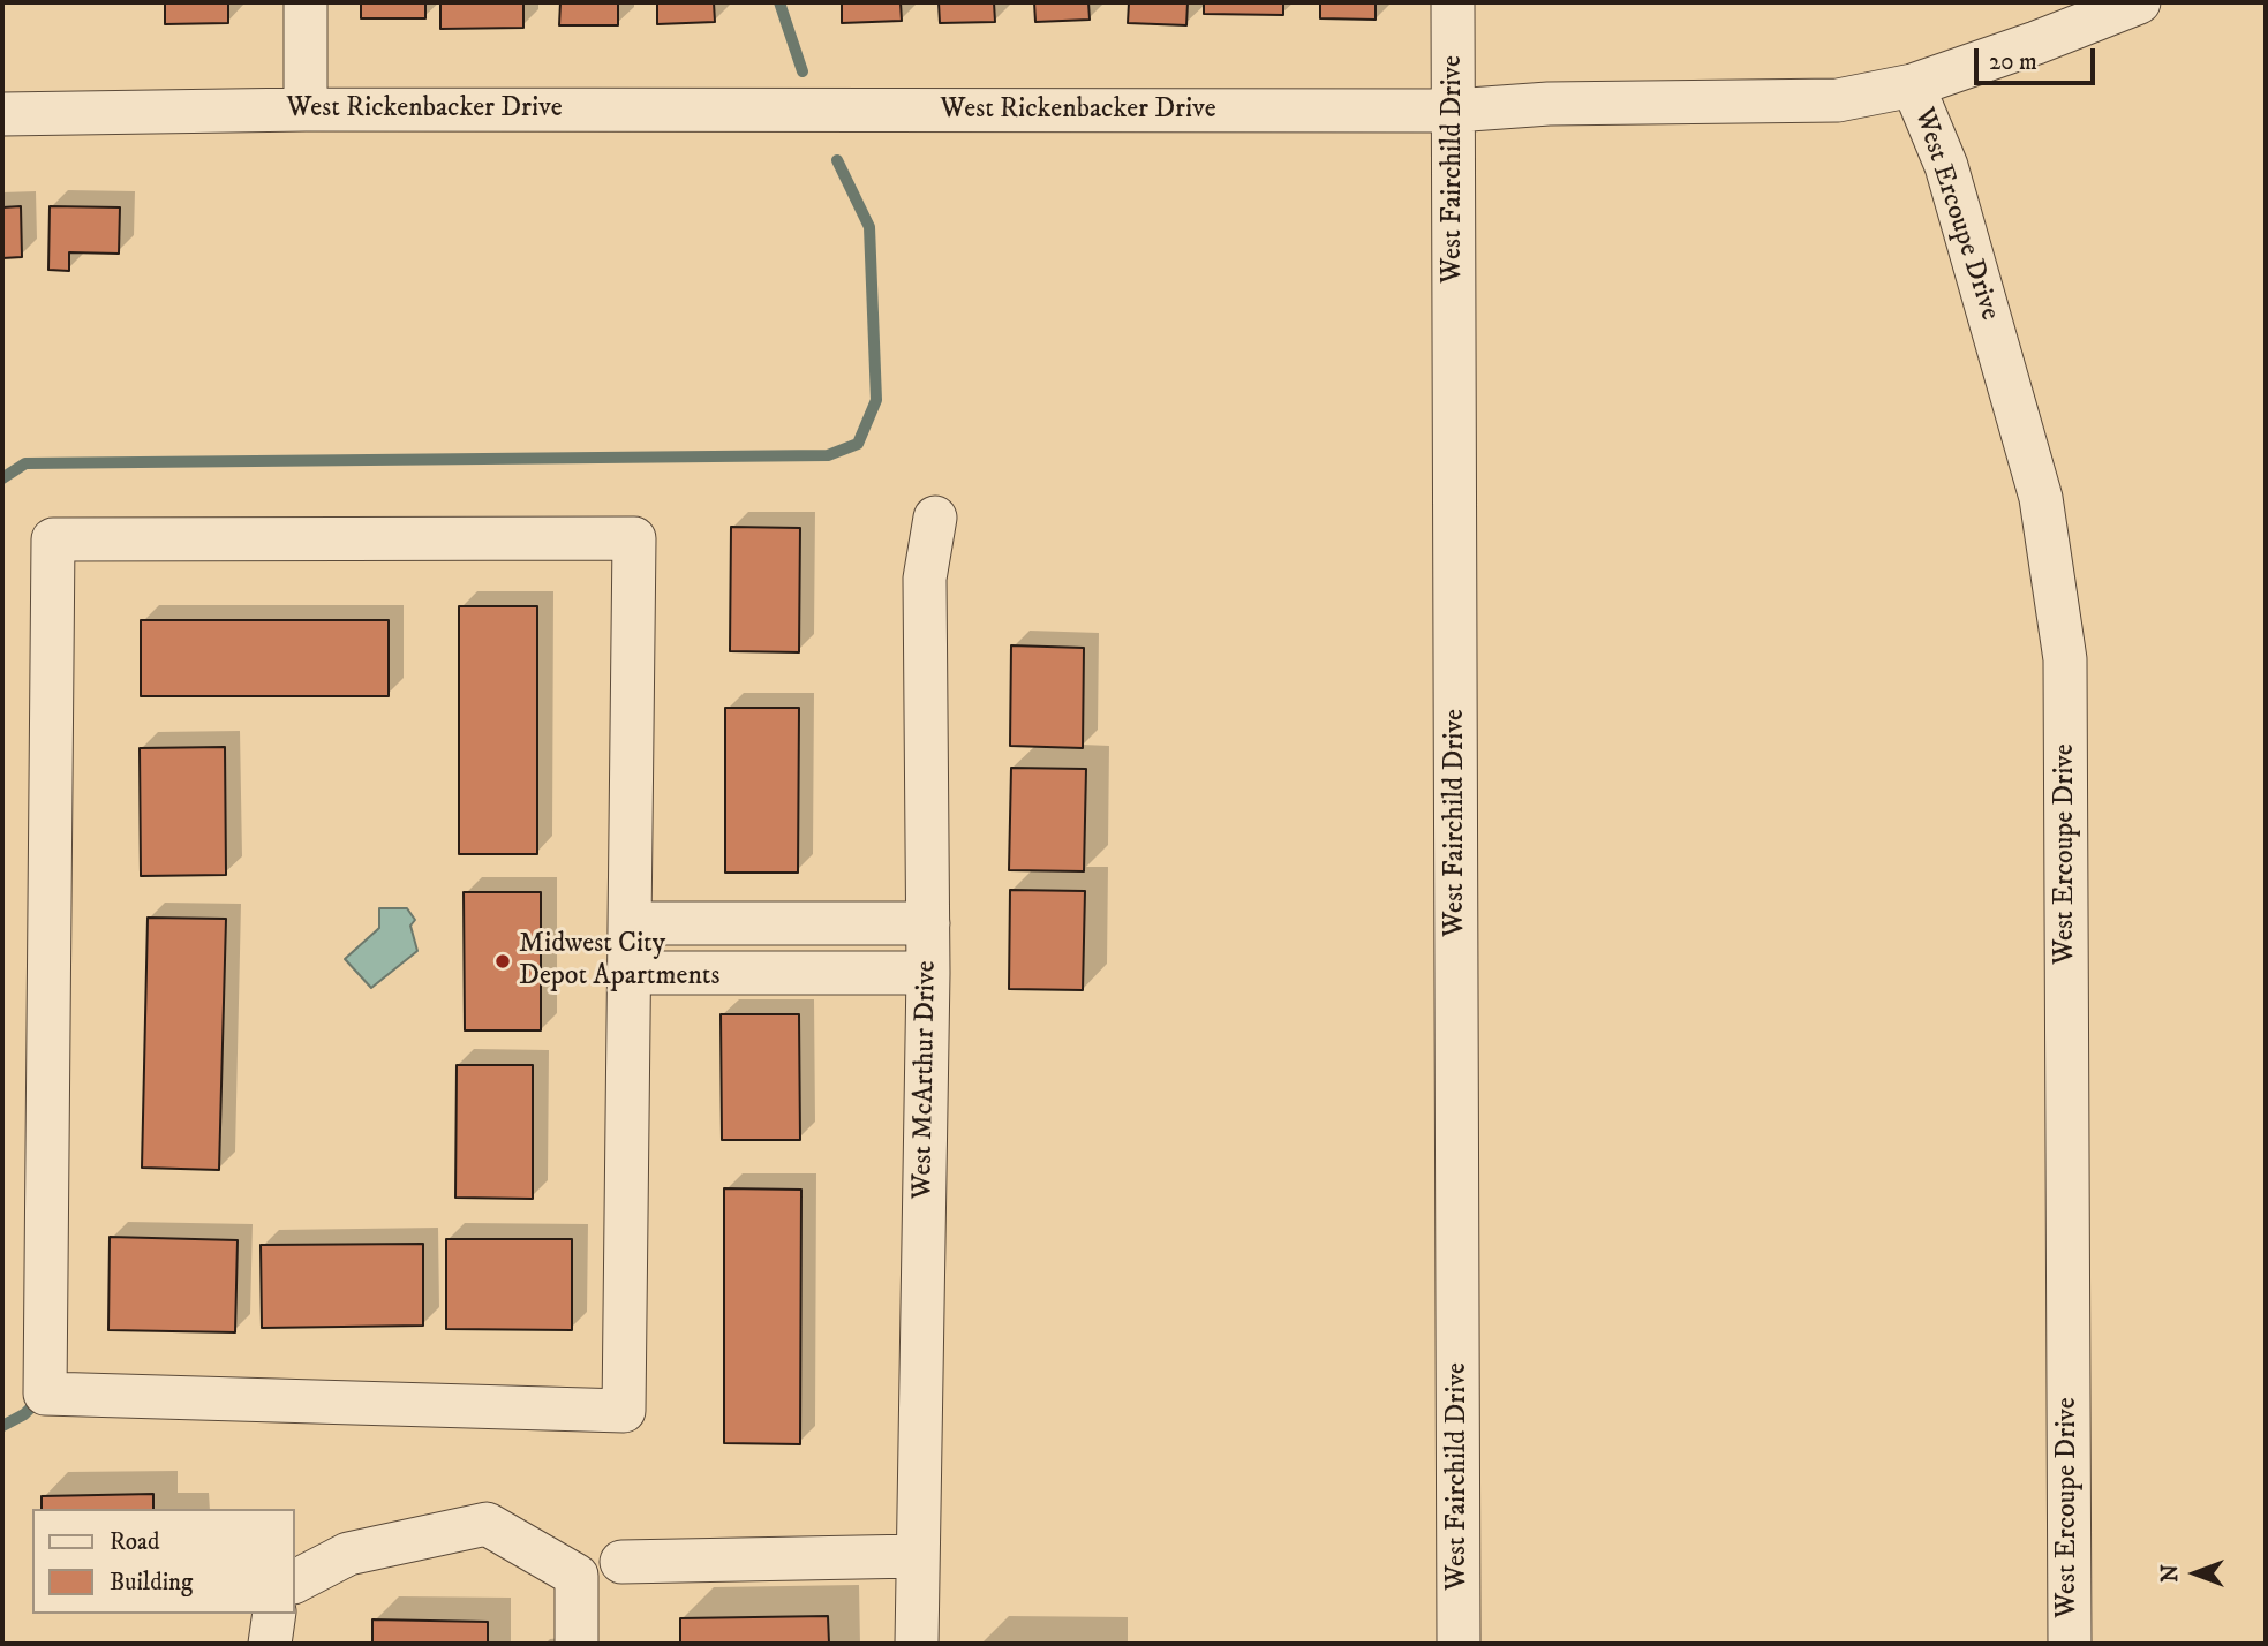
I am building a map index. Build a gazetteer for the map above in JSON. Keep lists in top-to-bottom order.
{
  "streets": {
    "street": [
      "West Rickenbacker Drive",
      "West Fairchild Drive",
      "West Ercoupe Drive",
      "West McArthur Drive"
    ]
  },
  "crossings": [
    ["West Rickenbacker Drive", "West Fairchild Drive"],
    ["West Rickenbacker Drive", "West Ercoupe Drive"]
  ],
  "places": ["Midwest City Depot Apartments"],
  "legend": ["Road", "Building"],
  "scale_bar": "20 m",
  "north": "left"
}
